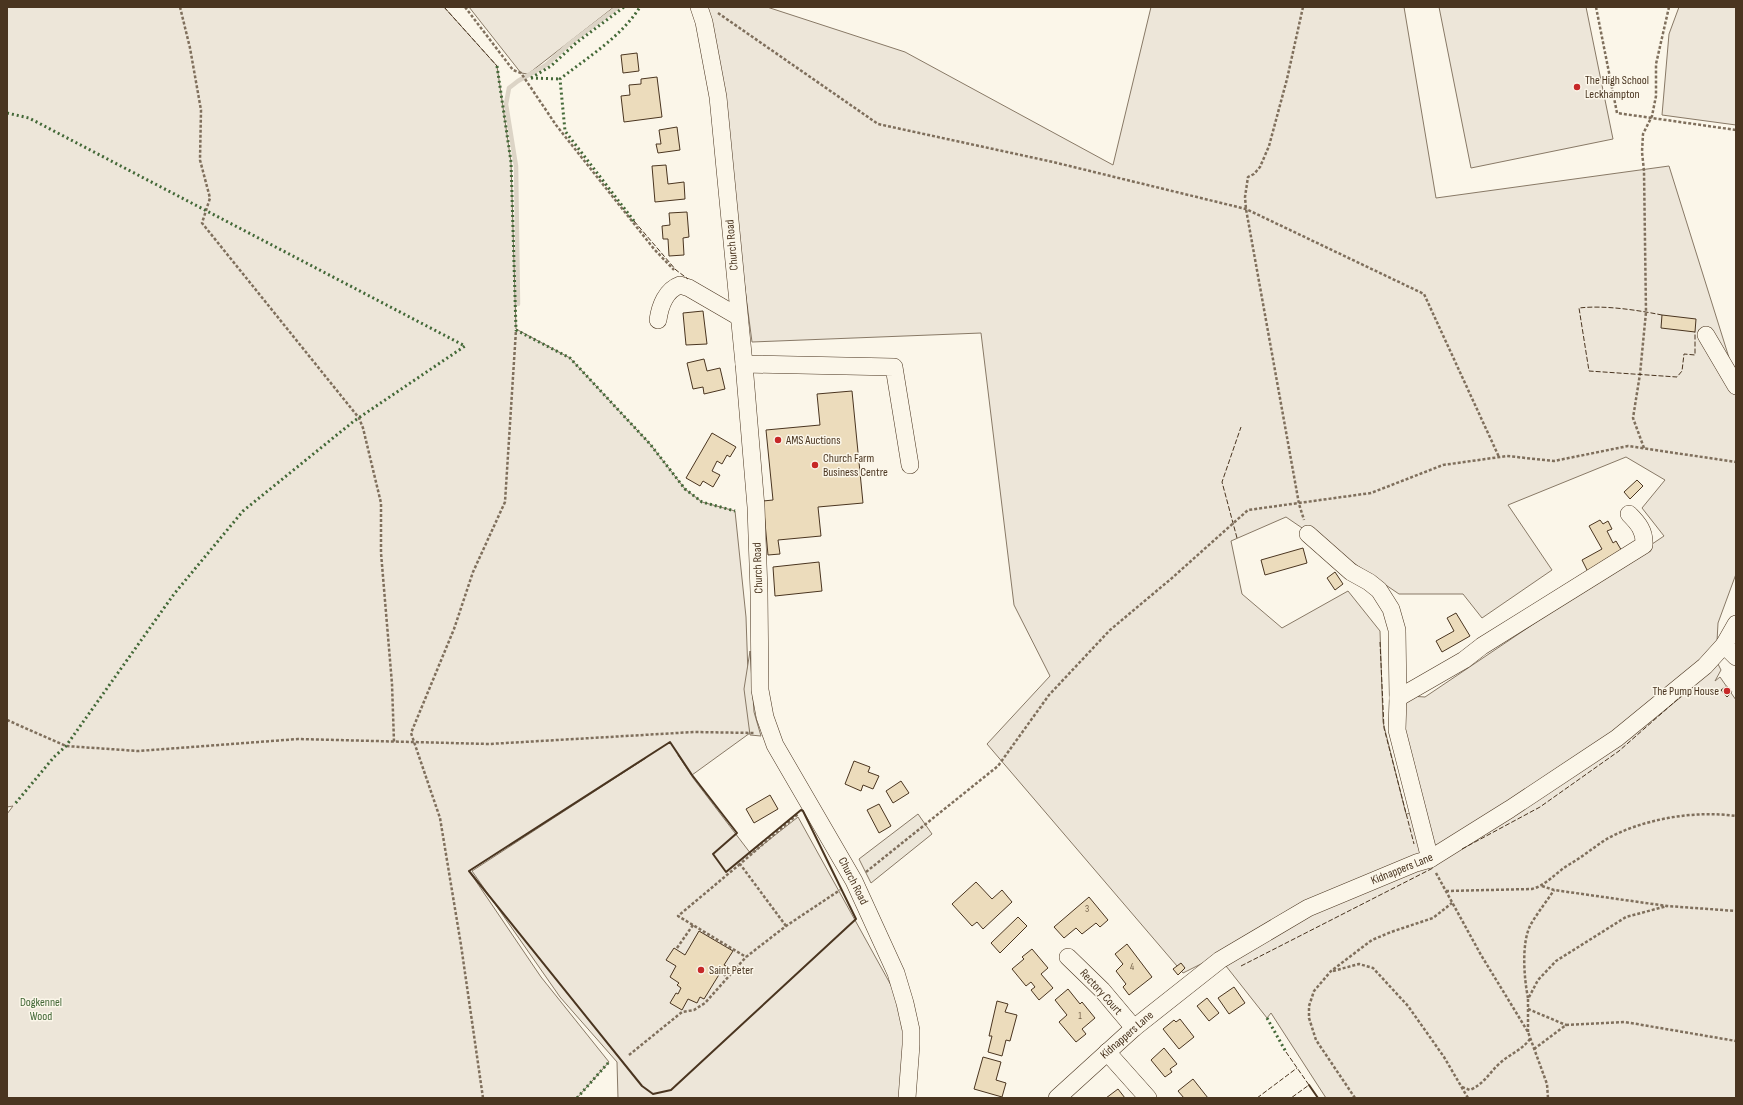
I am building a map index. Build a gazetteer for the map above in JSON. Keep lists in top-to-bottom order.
{
  "streets": {
    "street": ["Church Road", "Kidnappers Lane", "Rectory Court"]
  },
  "crossings": [
    ["Kidnappers Lane", "Rectory Court"]
  ],
  "parks": ["Dogkennel Wood"],
  "places": [
    "The High School Leckhampton",
    "AMS Auctions",
    "Church Farm Business Centre",
    "The Pump House",
    "Saint Peter"
  ],
  "house_numbers": ["3", "4", "1"]
}
